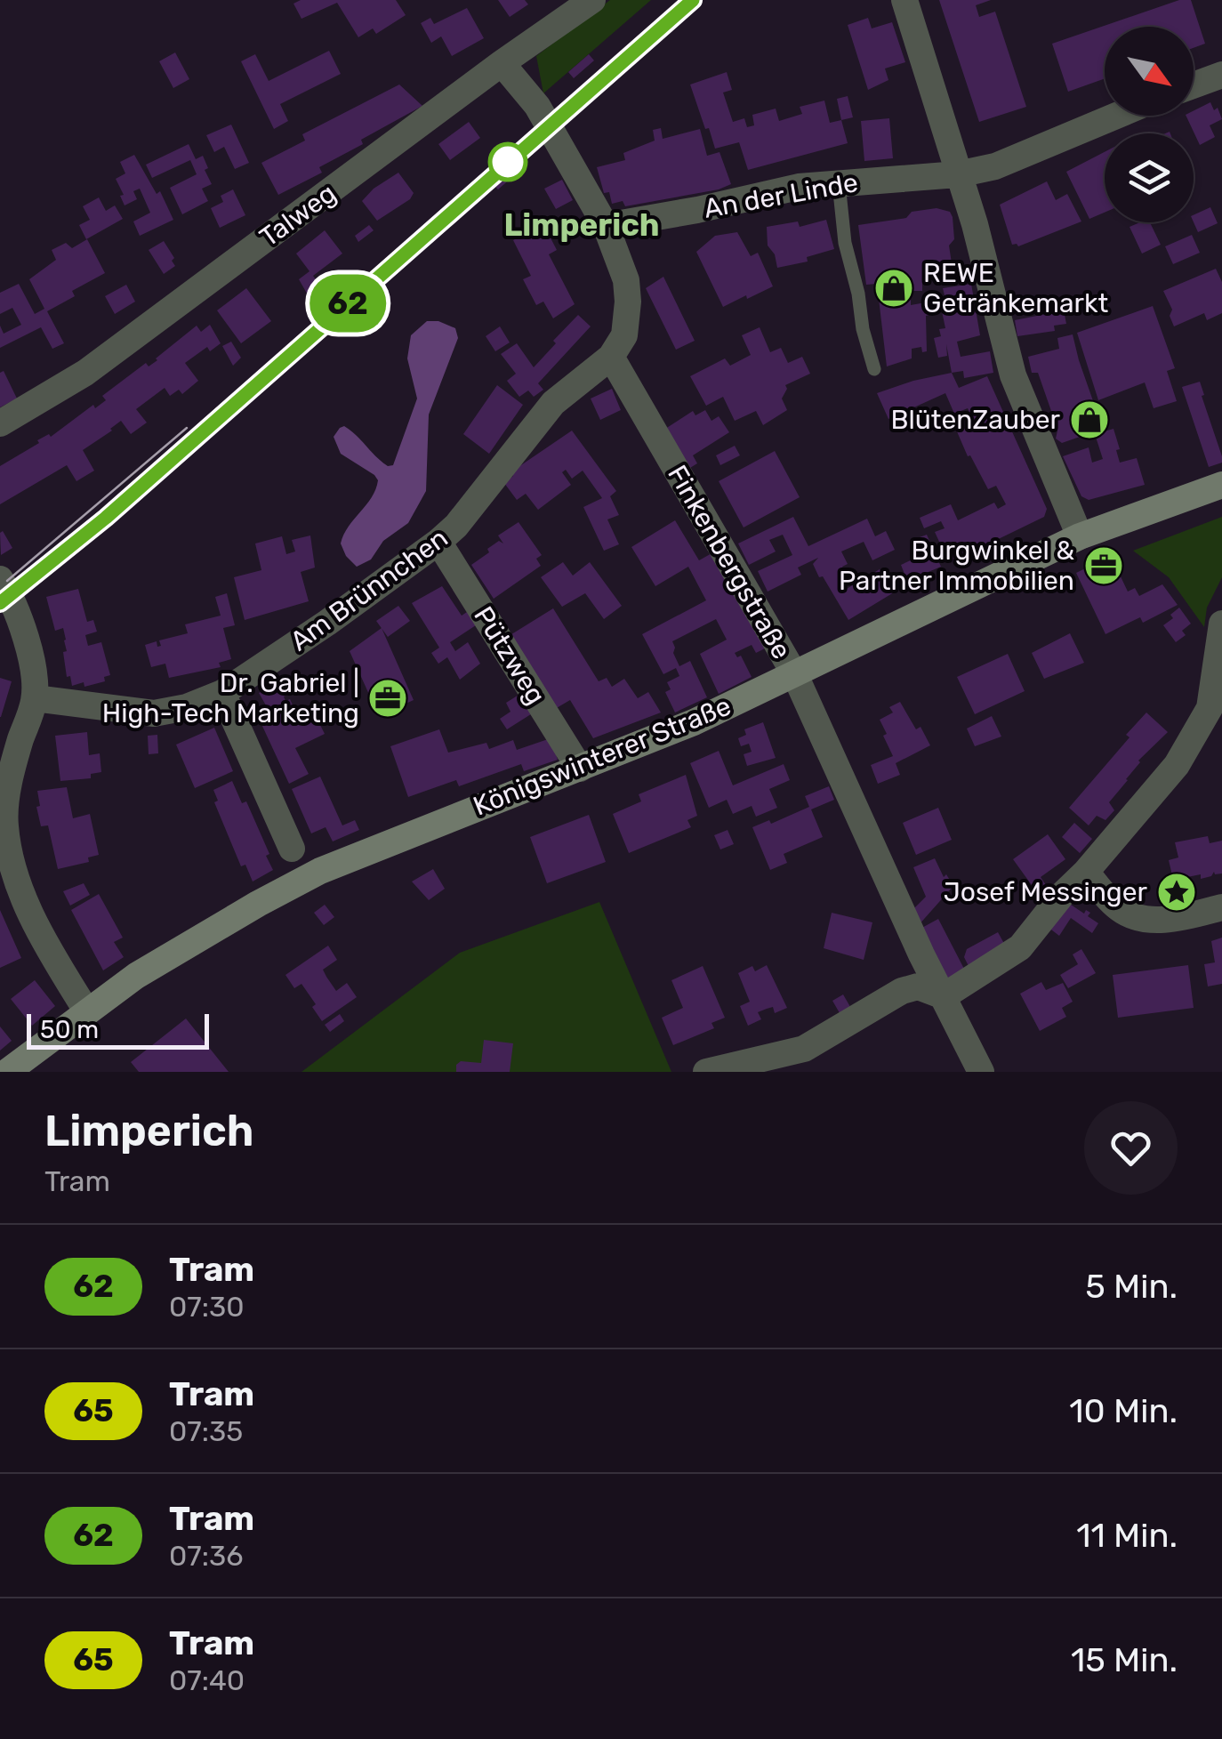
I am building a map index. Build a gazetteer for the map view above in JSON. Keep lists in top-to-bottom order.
{
  "streets": {
    "main road": ["Königswinterer Straße"],
    "street": [
      "An der Linde",
      "Talweg",
      "Finkenbergstraße",
      "Am Brünnchen",
      "Pützweg"
    ]
  },
  "crossings": [
    ["Finkenbergstraße", "Am Brünnchen"],
    ["Finkenbergstraße", "Königswinterer Straße"],
    ["Am Brünnchen", "Pützweg"],
    ["Pützweg", "Königswinterer Straße"]
  ],
  "districts": ["Limperich"],
  "places": {
    "shop": ["REWE Getränkemarkt", "BlütenZauber"],
    "office": ["Burgwinkel & Partner Immobilien", "Dr. Gabriel | High-Tech Marketing"],
    "place": ["Josef Messinger"]
  },
  "lines": ["tram line 62"],
  "scale_bar": "50 m",
  "north": "bottom right",
  "page": {
    "on_map": "62",
    "scale": "50 m",
    "heading": ["Limperich", "Tram"],
    "list": [
      {
        "mark": "62",
        "name": "Tram",
        "note": "07:30",
        "value": "5 Min."
      },
      {
        "mark": "65",
        "name": "Tram",
        "note": "07:35",
        "value": "10 Min."
      },
      {
        "mark": "62",
        "name": "Tram",
        "note": "07:36",
        "value": "11 Min."
      },
      {
        "mark": "65",
        "name": "Tram",
        "note": "07:40",
        "value": "15 Min."
      }
    ]
  }
}
